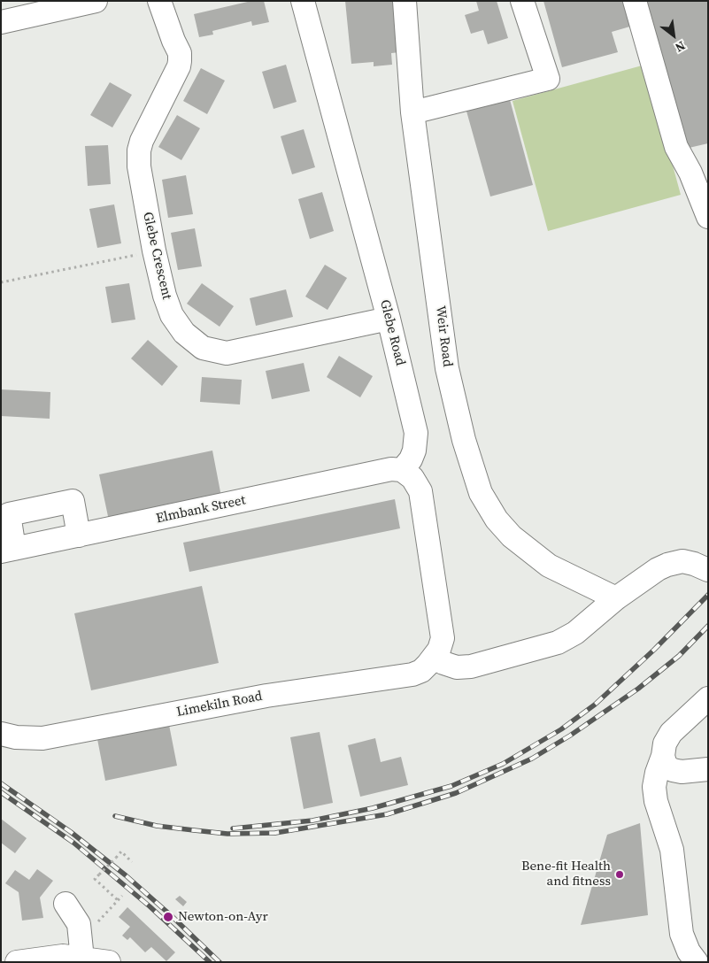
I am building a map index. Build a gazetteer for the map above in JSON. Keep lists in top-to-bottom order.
{
  "streets": {
    "street": [
      "Glebe Crescent",
      "Glebe Road",
      "Weir Road",
      "Elmbank Street",
      "Limekiln Road"
    ]
  },
  "crossings": [
    ["Glebe Crescent", "Glebe Road"],
    ["Glebe Road", "Elmbank Street"]
  ],
  "places": ["Bene-fit Health and fitness", "Newton-on-Ayr"],
  "north": "bottom right"
}
